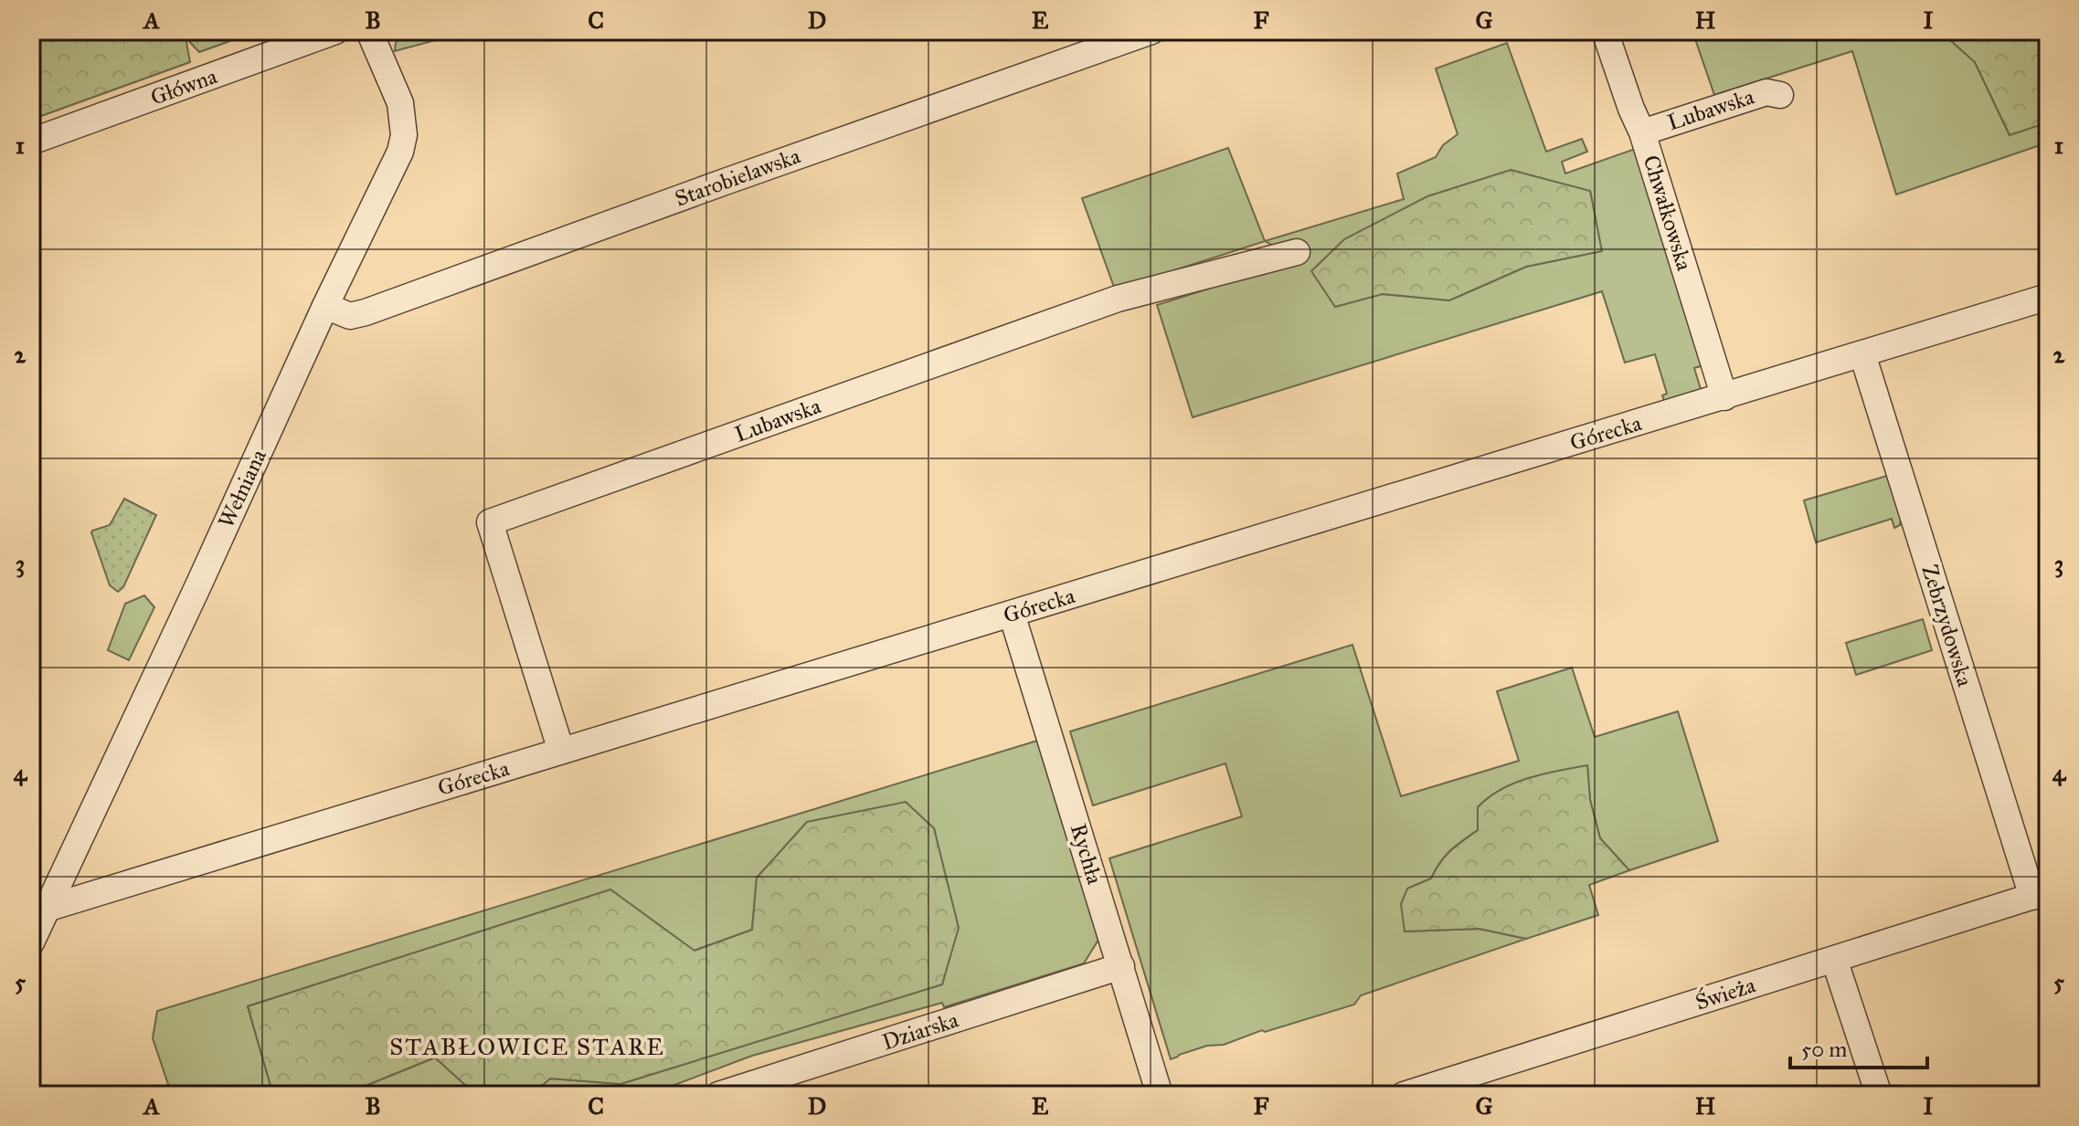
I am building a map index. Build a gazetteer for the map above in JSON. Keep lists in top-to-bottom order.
{
  "streets": {
    "street": [
      "Główna",
      "Lubawska",
      "Starobielawska",
      "Chwałkowska",
      "Górecka",
      "Wełniana",
      "Zebrzydowska",
      "Rychła",
      "Świeża",
      "Dziarska"
    ]
  },
  "crossings": [
    ["Lubawska", "Chwałkowska"],
    ["Lubawska", "Górecka"],
    ["Starobielawska", "Wełniana"],
    ["Chwałkowska", "Górecka"],
    ["Górecka", "Wełniana"],
    ["Górecka", "Zebrzydowska"],
    ["Górecka", "Rychła"],
    ["Zebrzydowska", "Świeża"],
    ["Rychła", "Dziarska"]
  ],
  "districts": ["STABŁOWICE STARE"],
  "scale_bar": "50 m",
  "grid": {
    "columns": [
      "A",
      "B",
      "C",
      "D",
      "E",
      "F",
      "G",
      "H",
      "I"
    ],
    "rows": [
      "1",
      "2",
      "3",
      "4",
      "5"
    ]
  }
}
